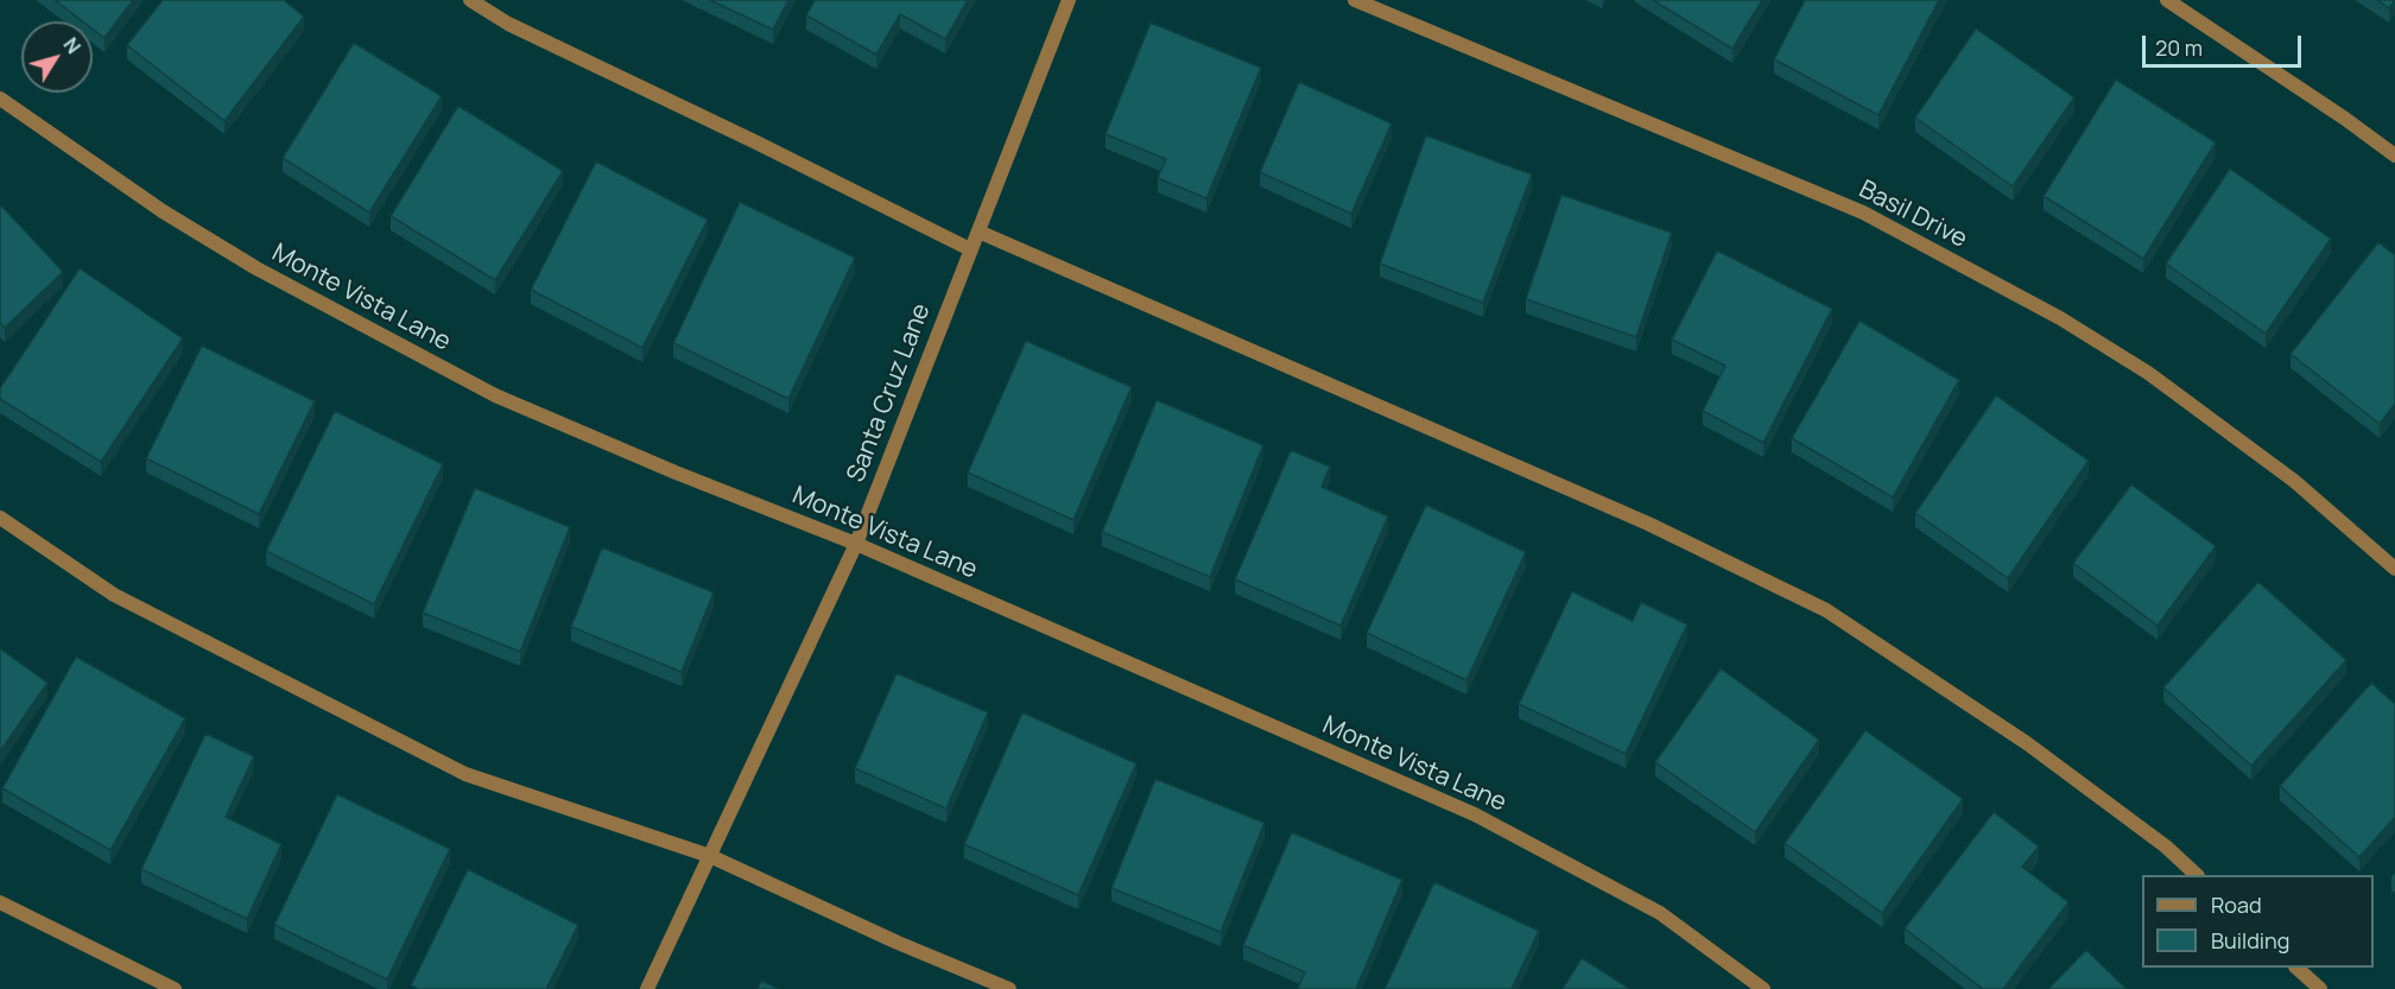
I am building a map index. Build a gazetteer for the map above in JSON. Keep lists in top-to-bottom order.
{
  "streets": {
    "street": ["Basil Drive", "Monte Vista Lane", "Santa Cruz Lane"]
  },
  "crossings": [
    ["Monte Vista Lane", "Santa Cruz Lane"]
  ],
  "legend": ["Road", "Building"],
  "scale_bar": "20 m",
  "north": "top right"
}
